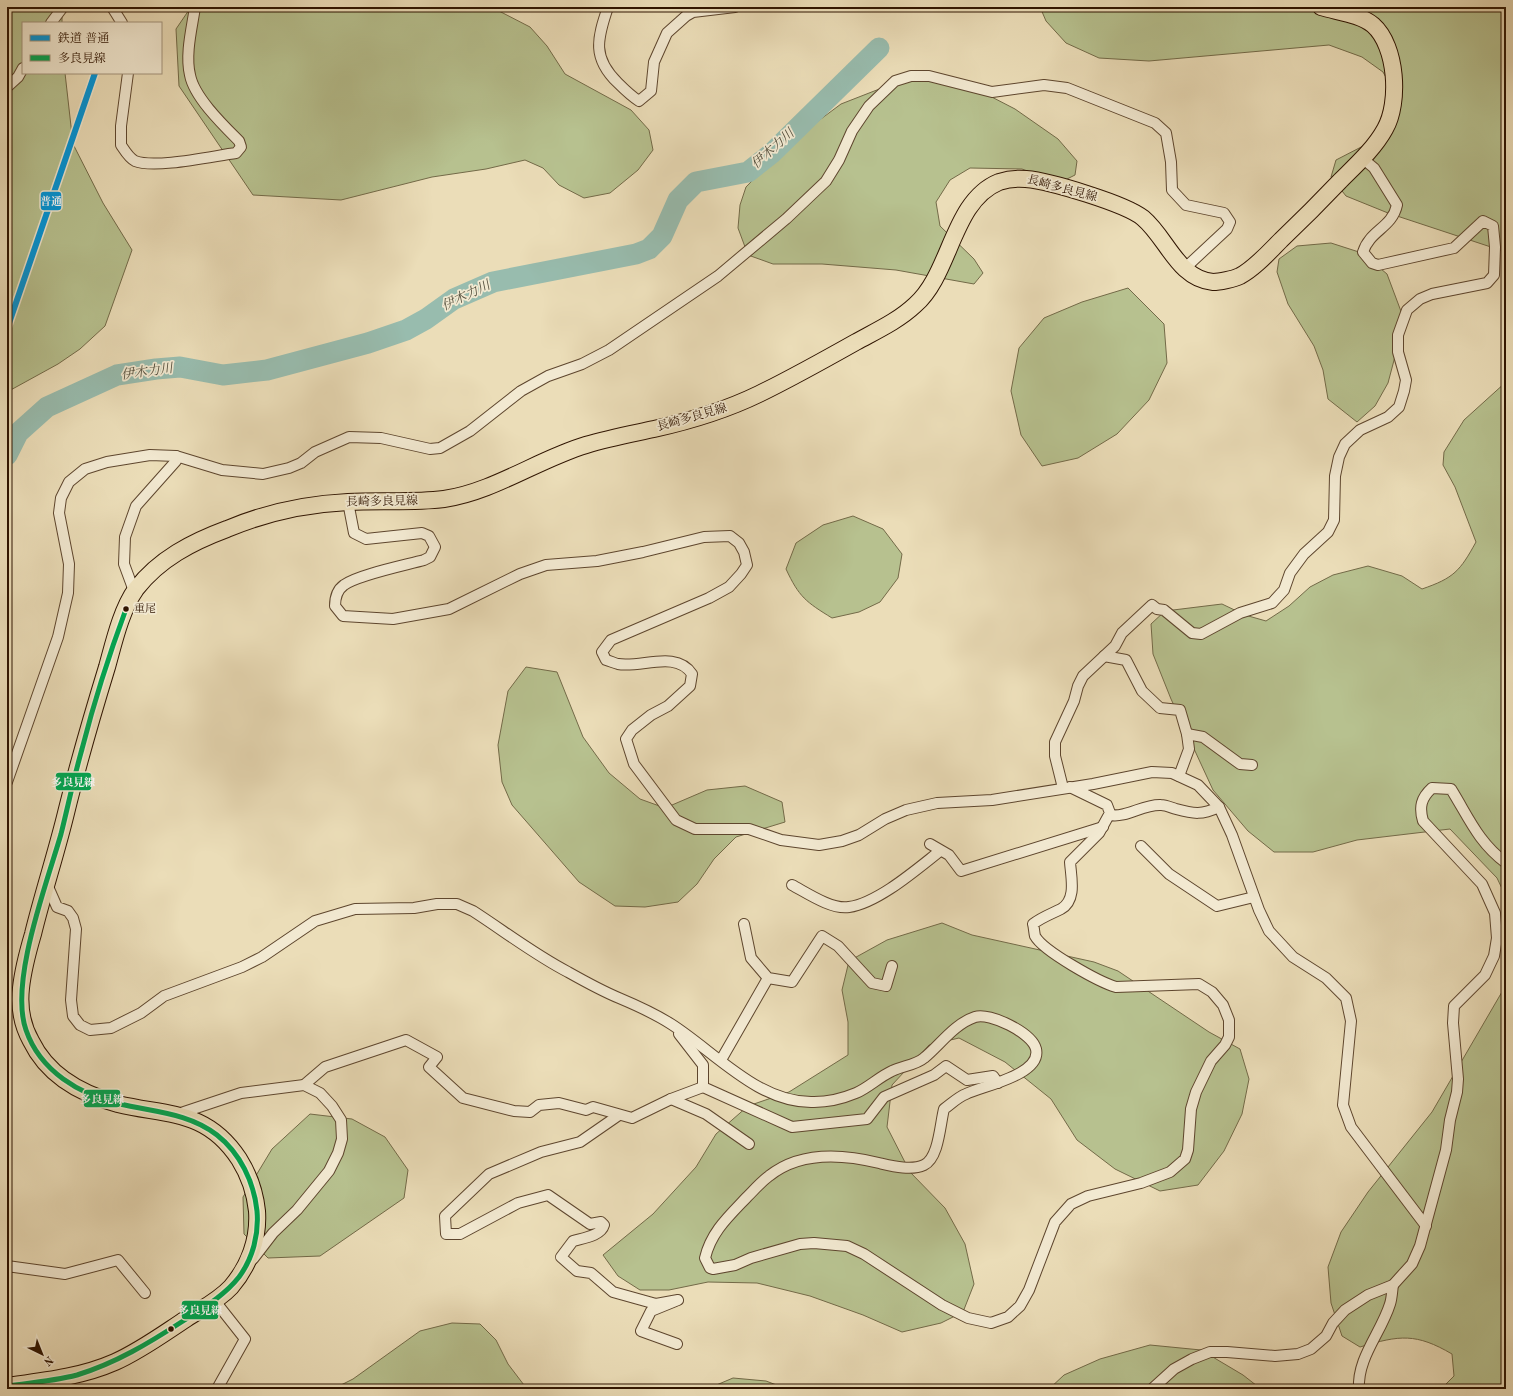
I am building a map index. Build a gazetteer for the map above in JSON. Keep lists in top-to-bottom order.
{
  "streets": {
    "main road": ["長崎多良見線"]
  },
  "water": ["伊木力川"],
  "places": ["重尾"],
  "lines": ["rail line 普通", "transit line 多良見線"],
  "legend": ["鉄道 普通", "多良見線"],
  "north": "bottom right"
}
